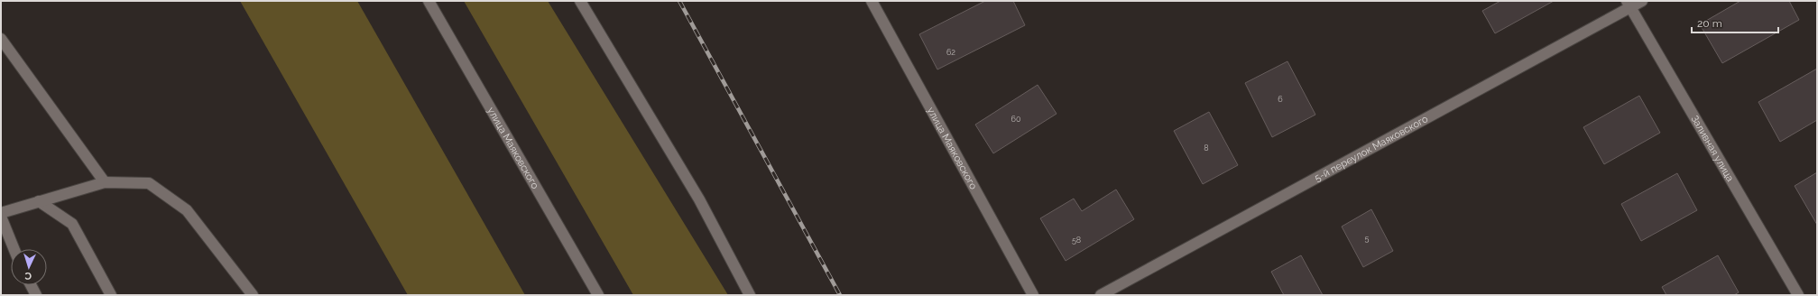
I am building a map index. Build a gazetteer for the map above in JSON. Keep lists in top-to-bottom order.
{
  "streets": {
    "street": ["улица Маяковского", "5-й переулок Маяковского", "Заливная улица"]
  },
  "crossings": [
    ["5-й переулок Маяковского", "Заливная улица"]
  ],
  "house_numbers": [
    "62",
    "6",
    "60",
    "8",
    "5",
    "58"
  ],
  "scale_bar": "20 m",
  "north": "bottom"
}
